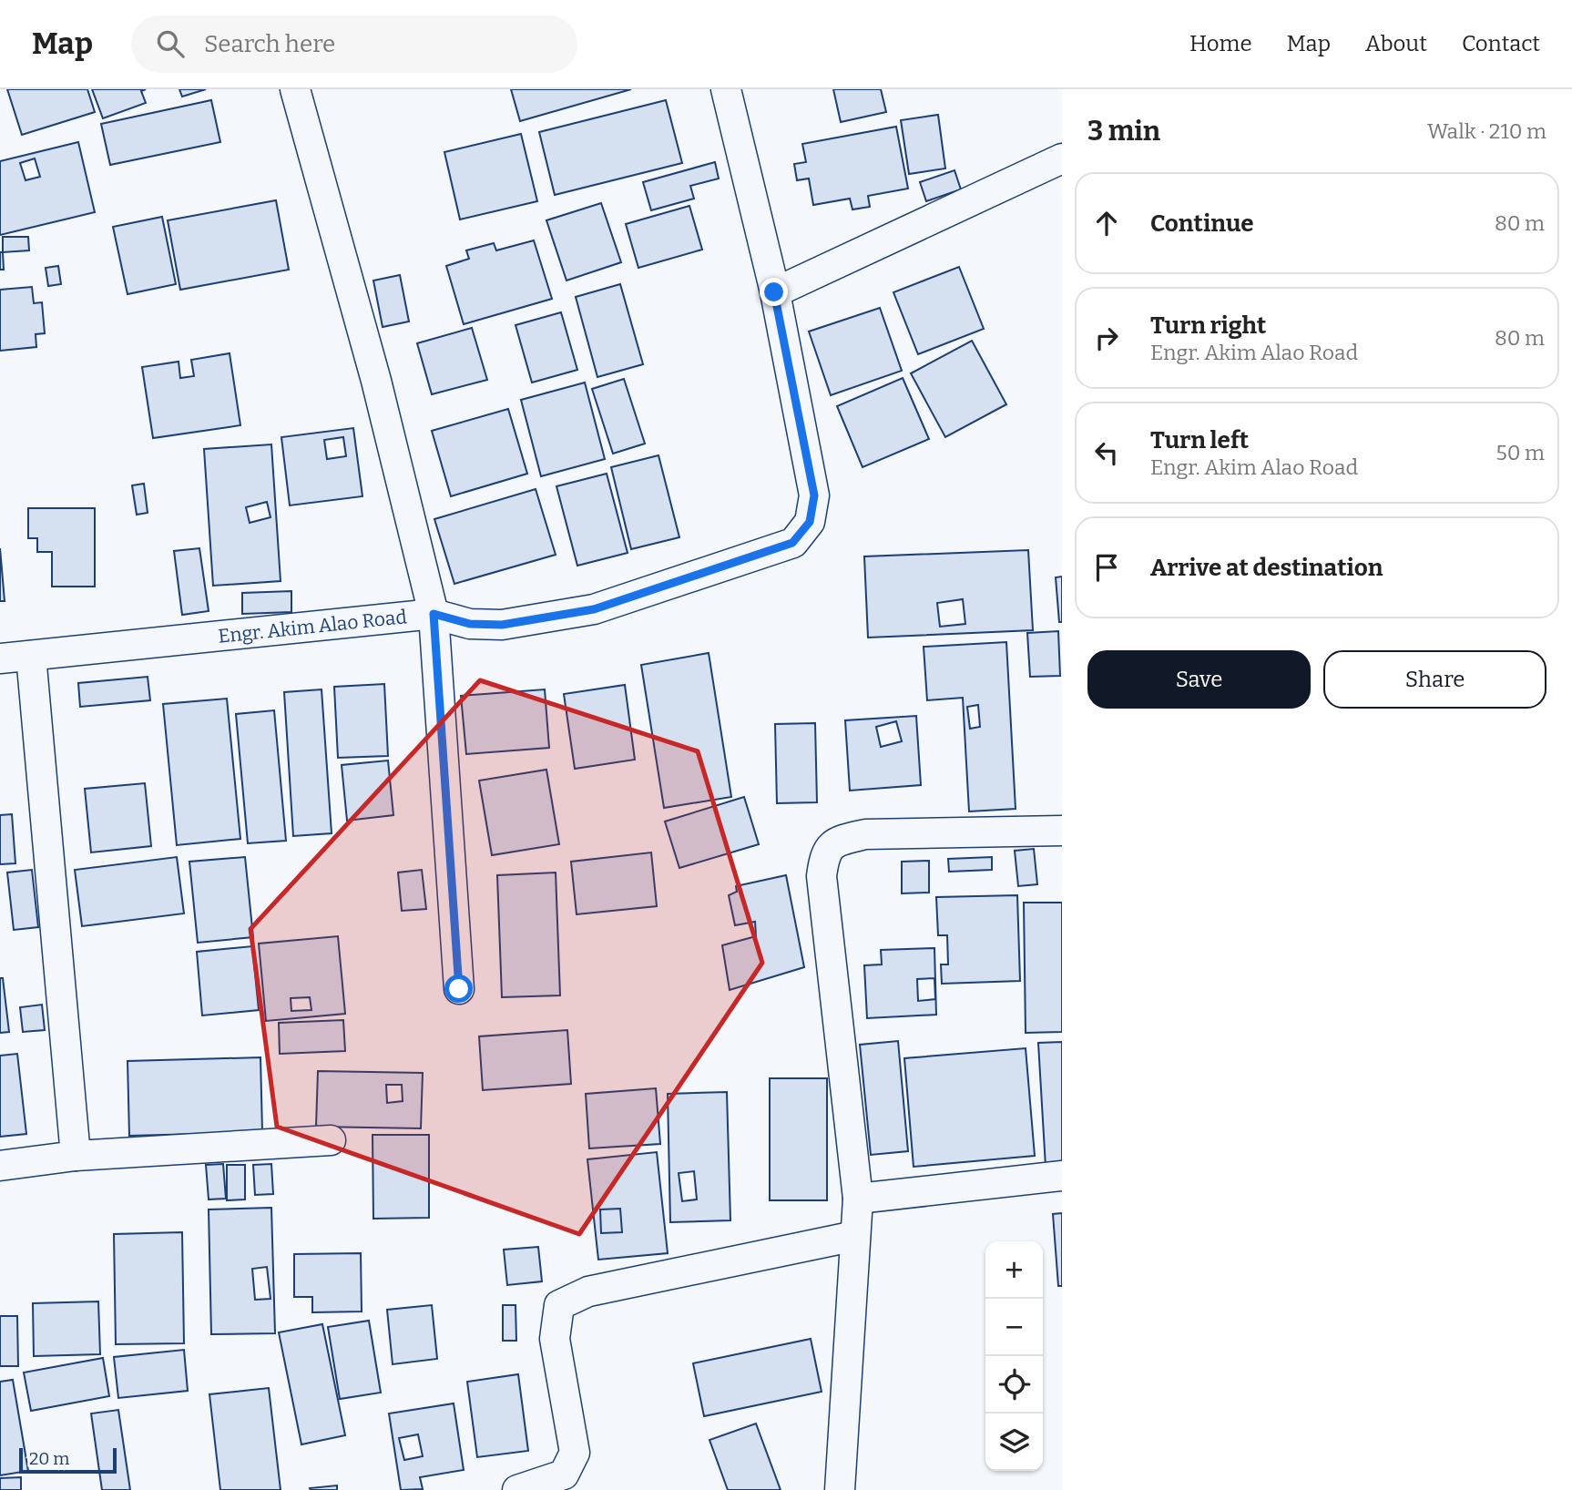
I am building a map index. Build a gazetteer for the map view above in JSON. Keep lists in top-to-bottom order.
{
  "streets": {
    "street": ["Engr. Akim Alao Road"]
  },
  "scale_bar": "20 m",
  "page": {
    "header": "Map",
    "search": "Search here",
    "nav": [
      "Home",
      "Map",
      "About",
      "Contact"
    ],
    "heading": ["3 min", "Walk · 210 m"],
    "list": [
      ["Continue", "80 m"],
      ["Turn right", "Engr. Akim Alao Road", "80 m"],
      ["Turn left", "Engr. Akim Alao Road", "50 m"],
      "Arrive at destination"
    ],
    "buttons": ["Save", "Share"],
    "map_buttons": ["+", "−"],
    "scale": "20 m"
  }
}
